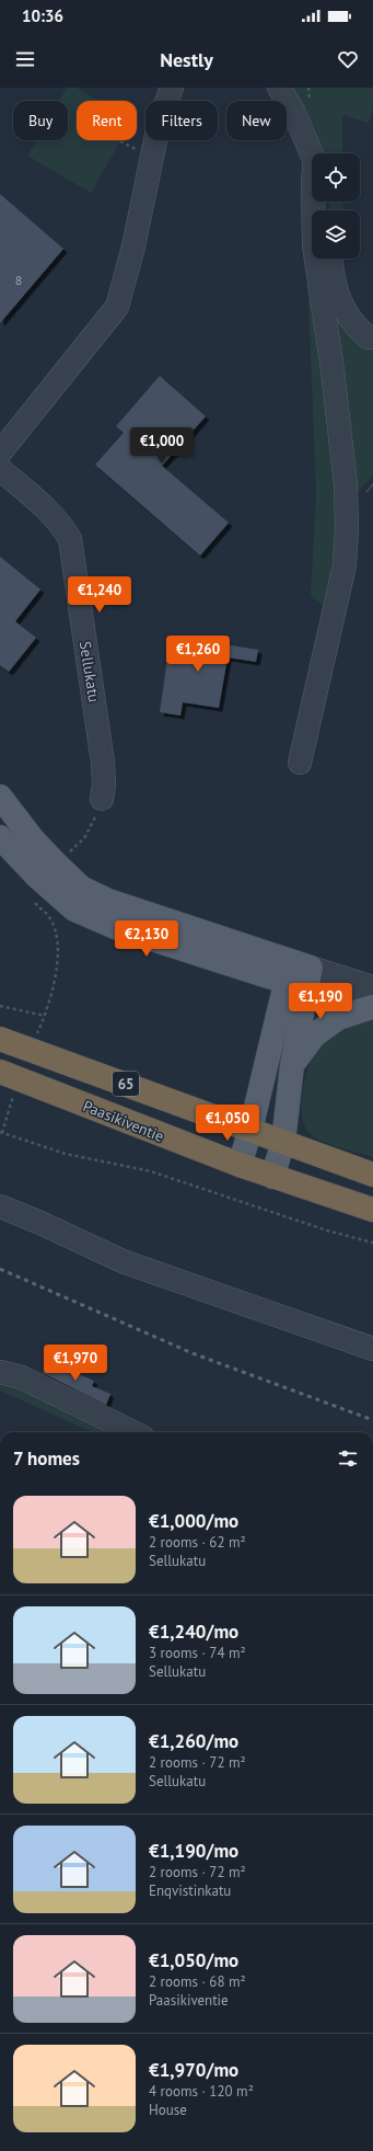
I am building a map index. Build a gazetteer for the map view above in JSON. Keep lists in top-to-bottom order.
{
  "streets": {
    "highway": ["65", "Paasikiventie"],
    "street": ["Sellukatu"]
  },
  "house_numbers": ["8"],
  "page": {
    "status": "10:36",
    "header": "Nestly",
    "chip": [
      "Buy",
      "Rent",
      "Filters",
      "New"
    ],
    "price": [
      "€1,000",
      "€1,240",
      "€1,260",
      "€2,130",
      "€1,190",
      "€1,050",
      "€1,970"
    ],
    "heading": "7 homes",
    "list": [
      {
        "name": "€1,000/mo",
        "note": "2 rooms · 62 m² · Sellukatu"
      },
      {
        "name": "€1,240/mo",
        "note": "3 rooms · 74 m² · Sellukatu"
      },
      {
        "name": "€1,260/mo",
        "note": "2 rooms · 72 m² · Sellukatu"
      },
      {
        "name": "€1,190/mo",
        "note": "2 rooms · 72 m² · Enqvistinkatu"
      },
      {
        "name": "€1,050/mo",
        "note": "2 rooms · 68 m² · Paasikiventie"
      },
      {
        "name": "€1,970/mo",
        "note": "4 rooms · 120 m² · House"
      }
    ]
  }
}
